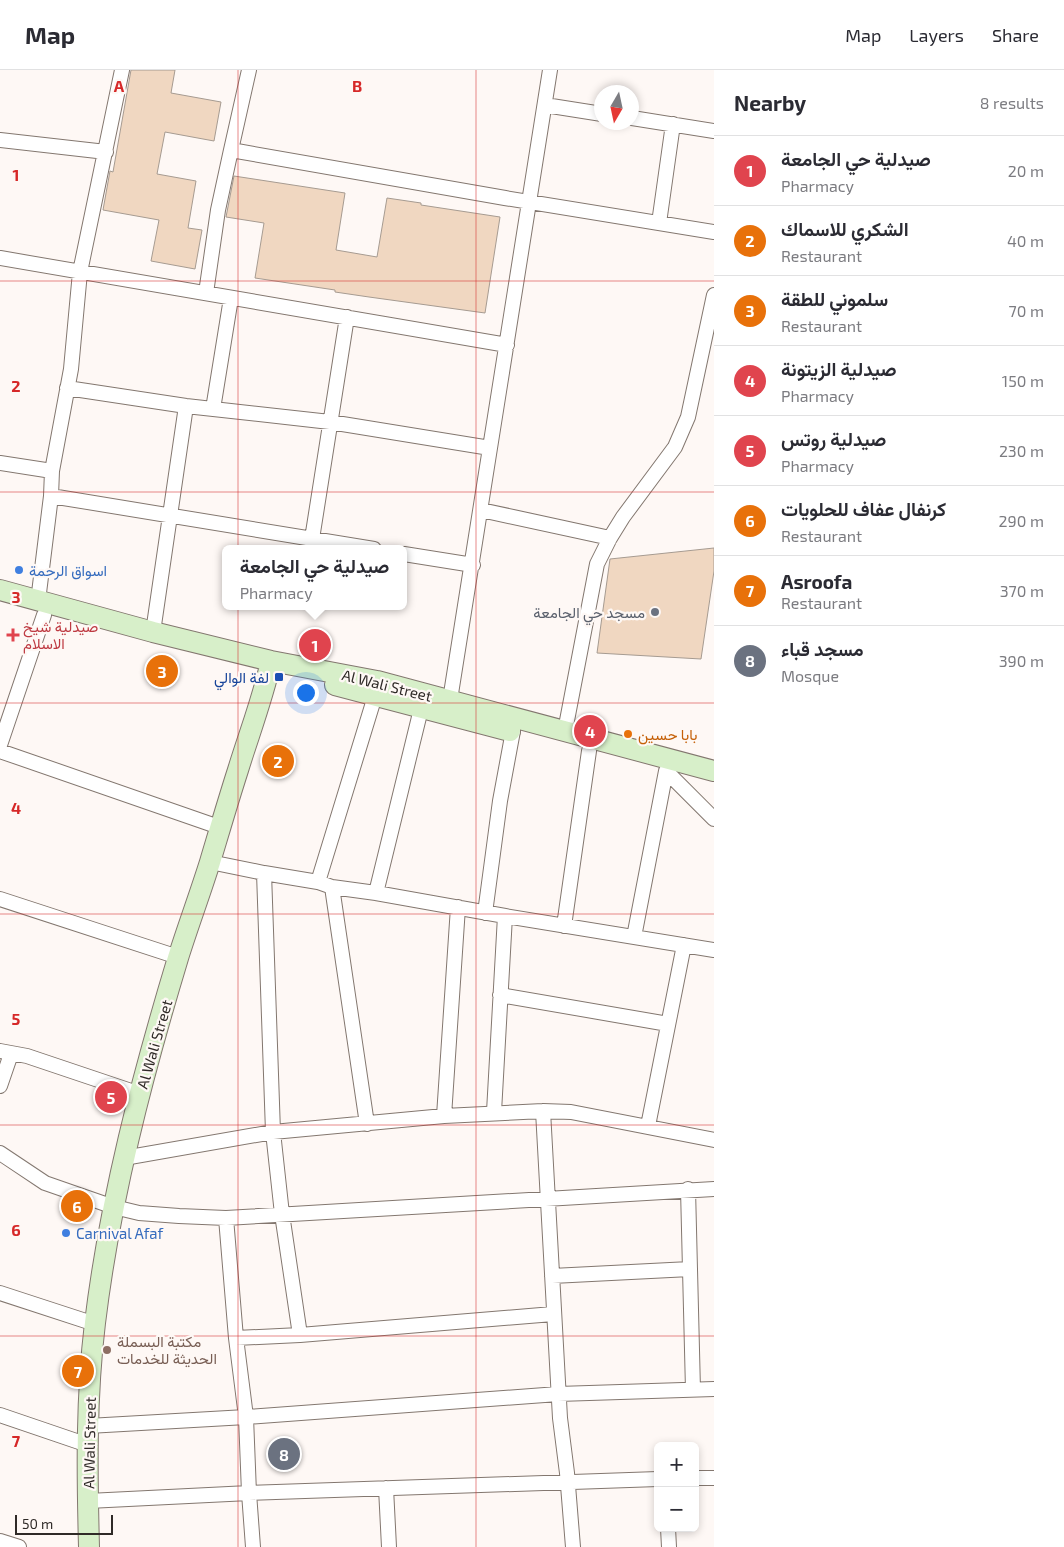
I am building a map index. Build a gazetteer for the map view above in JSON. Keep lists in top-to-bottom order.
{
  "streets": {
    "street": ["Al Wali Street"]
  },
  "places": {
    "other": [
      "اسواق الرحمة",
      "مسجد حي الجامعة",
      "بابا حسين",
      "Carnival Afaf",
      "مكتبة البسملة الحديثة للخدمات"
    ],
    "health": ["صيدلية شيخ الاسلام"],
    "transit": ["لفة الوالي"]
  },
  "scale_bar": "50 m",
  "north": "bottom",
  "page": {
    "header": "Map",
    "nav": ["Map", "Layers", "Share"],
    "heading": ["Nearby", "8 results"],
    "list": [
      {
        "mark": "1",
        "name": "صيدلية حي الجامعة",
        "note": "Pharmacy",
        "value": "20 m"
      },
      {
        "mark": "2",
        "name": "الشكري للاسماك",
        "note": "Restaurant",
        "value": "40 m"
      },
      {
        "mark": "3",
        "name": "سلموني للطقة",
        "note": "Restaurant",
        "value": "70 m"
      },
      {
        "mark": "4",
        "name": "صيدلية الزيتونة",
        "note": "Pharmacy",
        "value": "150 m"
      },
      {
        "mark": "5",
        "name": "صيدلية روتس",
        "note": "Pharmacy",
        "value": "230 m"
      },
      {
        "mark": "6",
        "name": "كرنفال عفاف للحلويات",
        "note": "Restaurant",
        "value": "290 m"
      },
      {
        "mark": "7",
        "name": "Asroofa",
        "note": "Restaurant",
        "value": "370 m"
      },
      {
        "mark": "8",
        "name": "مسجد قباء",
        "note": "Mosque",
        "value": "390 m"
      }
    ],
    "popup": ["صيدلية حي الجامعة", "Pharmacy"],
    "pins": [
      "1",
      "3",
      "4",
      "2",
      "5",
      "6",
      "7",
      "8"
    ],
    "map_buttons": ["+", "−"],
    "scale": "50 m"
  },
  "grid": {
    "columns": ["A", "B"],
    "rows": [
      "1",
      "2",
      "3",
      "4",
      "5",
      "6",
      "7"
    ]
  }
}
